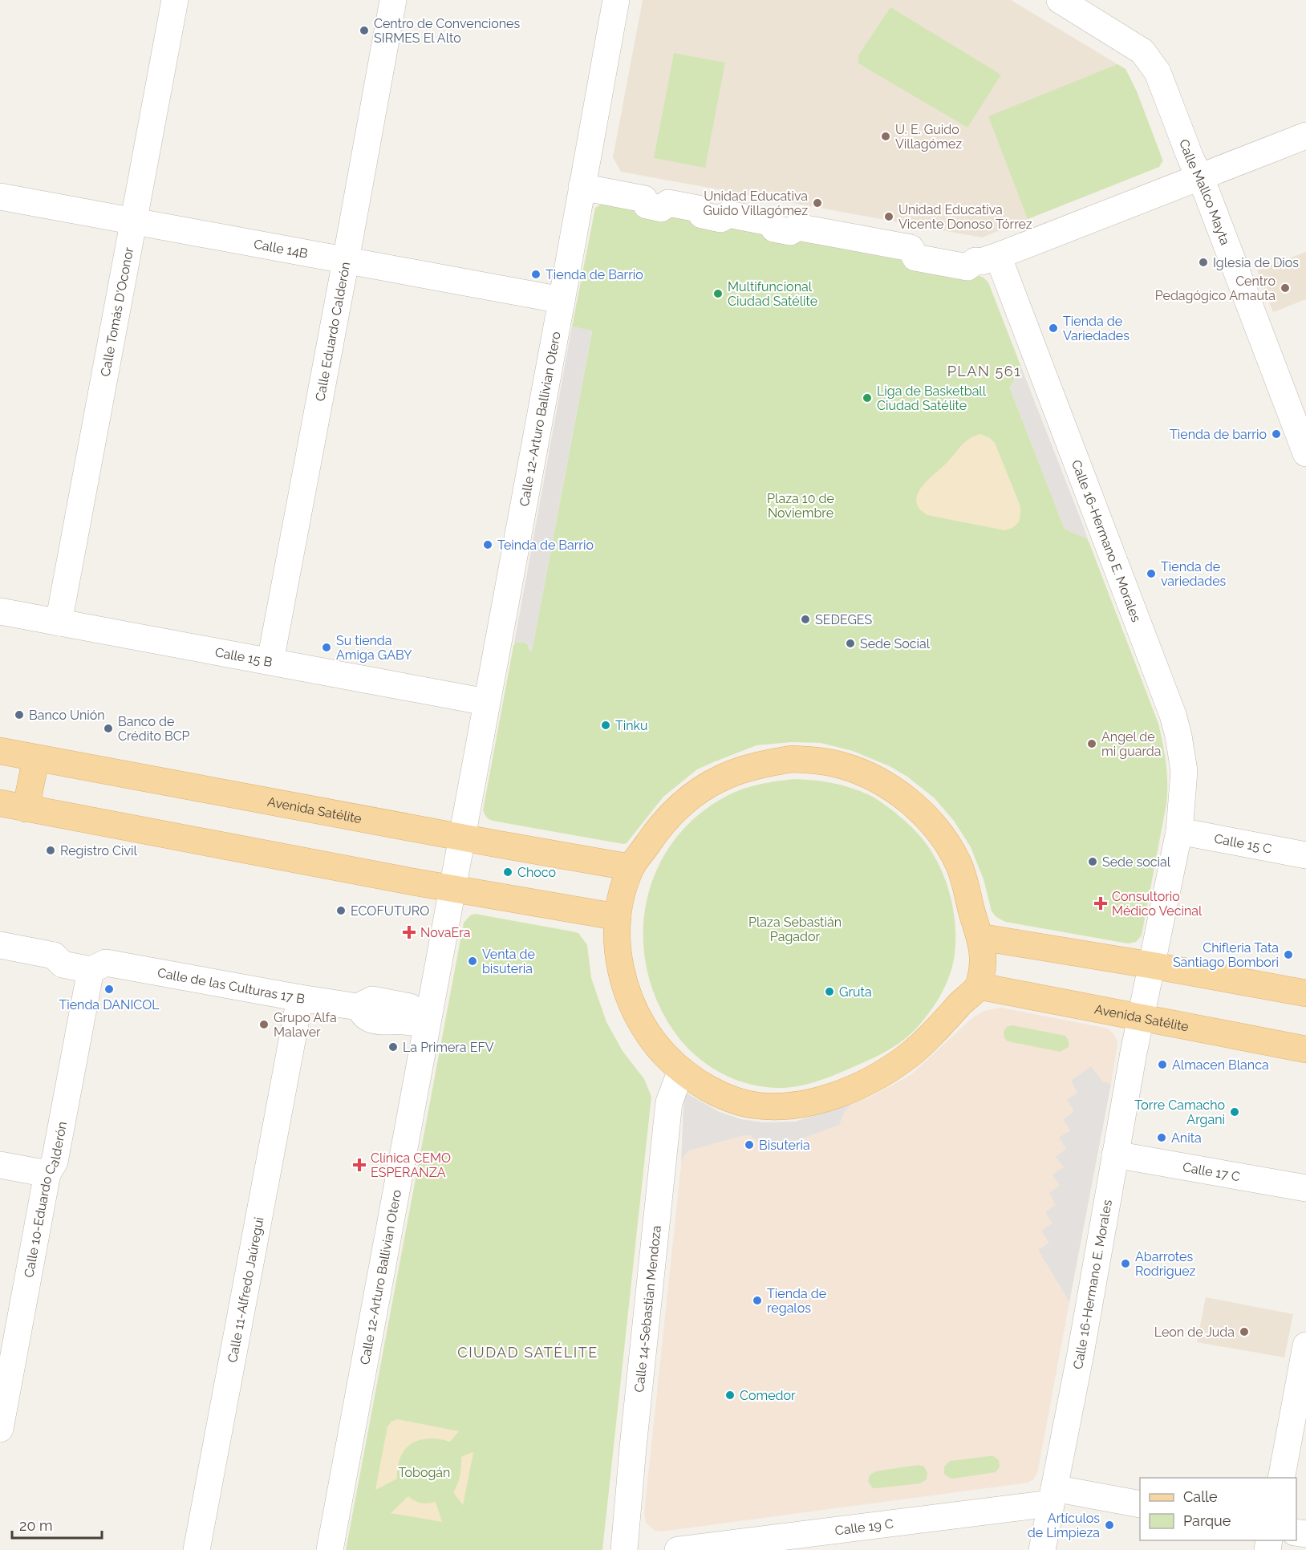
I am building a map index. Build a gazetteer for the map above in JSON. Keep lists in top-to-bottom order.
{
  "streets": {
    "main road": ["Avenida Satélite"],
    "street": [
      "Calle Mallco Mayta",
      "Calle 14B",
      "Calle Tomás D'Oconor",
      "Calle Eduardo Calderón",
      "Calle 12-Arturo Ballivian Otero",
      "Calle 16-Hermano E. Morales",
      "Calle 15 B",
      "Calle 15 C",
      "Calle de las Culturas 17 B",
      "Calle 17 C",
      "Calle 10-Eduardo Calderón",
      "Calle 11-Alfredo Jaúregui",
      "Calle 14-Sebastian Mendoza",
      "Calle 19 C"
    ]
  },
  "crossings": [
    ["Calle 14B", "Calle Tomás D'Oconor"],
    ["Calle 14B", "Calle Eduardo Calderón"],
    ["Calle 14B", "Calle 12-Arturo Ballivian Otero"],
    ["Calle Tomás D'Oconor", "Calle 15 B"],
    ["Calle Eduardo Calderón", "Calle 15 B"],
    ["Calle 12-Arturo Ballivian Otero", "Calle 15 B"],
    ["Calle 12-Arturo Ballivian Otero", "Avenida Satélite"],
    ["Calle 16-Hermano E. Morales", "Avenida Satélite"],
    ["Calle 16-Hermano E. Morales", "Calle 15 C"],
    ["Calle 16-Hermano E. Morales", "Calle 17 C"],
    ["Calle 16-Hermano E. Morales", "Calle 19 C"],
    ["Calle de las Culturas 17 B", "Calle 10-Eduardo Calderón"],
    ["Calle de las Culturas 17 B", "Calle 11-Alfredo Jaúregui"]
  ],
  "districts": ["PLAN 561", "CIUDAD SATÉLITE"],
  "parks": ["Plaza 10 de Noviembre", "Plaza Sebastián Pagador", "Tobogán"],
  "places": {
    "other": [
      "Centro de Convenciones SIRMES El Alto",
      "U. E. Guido Villagómez",
      "Unidad Educativa Guido Villagómez",
      "Unidad Educativa Vicente Donoso Tórrez",
      "Iglesia de Dios",
      "Tienda de Barrio",
      "Centro Pedagógico Amauta",
      "Multifuncional Ciudad Satélite",
      "Tienda de Variedades",
      "Liga de Basketball Ciudad Satélite",
      "Tienda de barrio",
      "Teinda de Barrio",
      "Tienda de variedades",
      "SEDEGES",
      "Sede Social",
      "Su tienda Amiga GABY",
      "Banco Unión",
      "Tinku",
      "Banco de Crédito BCP",
      "Angel de mi guarda",
      "Registro Civil",
      "Sede social",
      "Choco",
      "ECOFUTURO",
      "Chifleria Tata Santiago Bombori",
      "Venta de bisuteria",
      "Tienda DANICOL",
      "Gruta",
      "Grupo Alfa Malaver",
      "La Primera EFV",
      "Almacen Blanca",
      "Torre Camacho Argani",
      "Anita",
      "Bisuteria",
      "Abarrotes Rodriguez",
      "Tienda de regalos",
      "Leon de Juda",
      "Comedor",
      "Artículos de Limpieza"
    ],
    "health": ["Consultorio Médico Vecinal", "NovaEra", "Clínica CEMO ESPERANZA"]
  },
  "legend": ["Calle", "Parque"],
  "scale_bar": "20 m"
}
